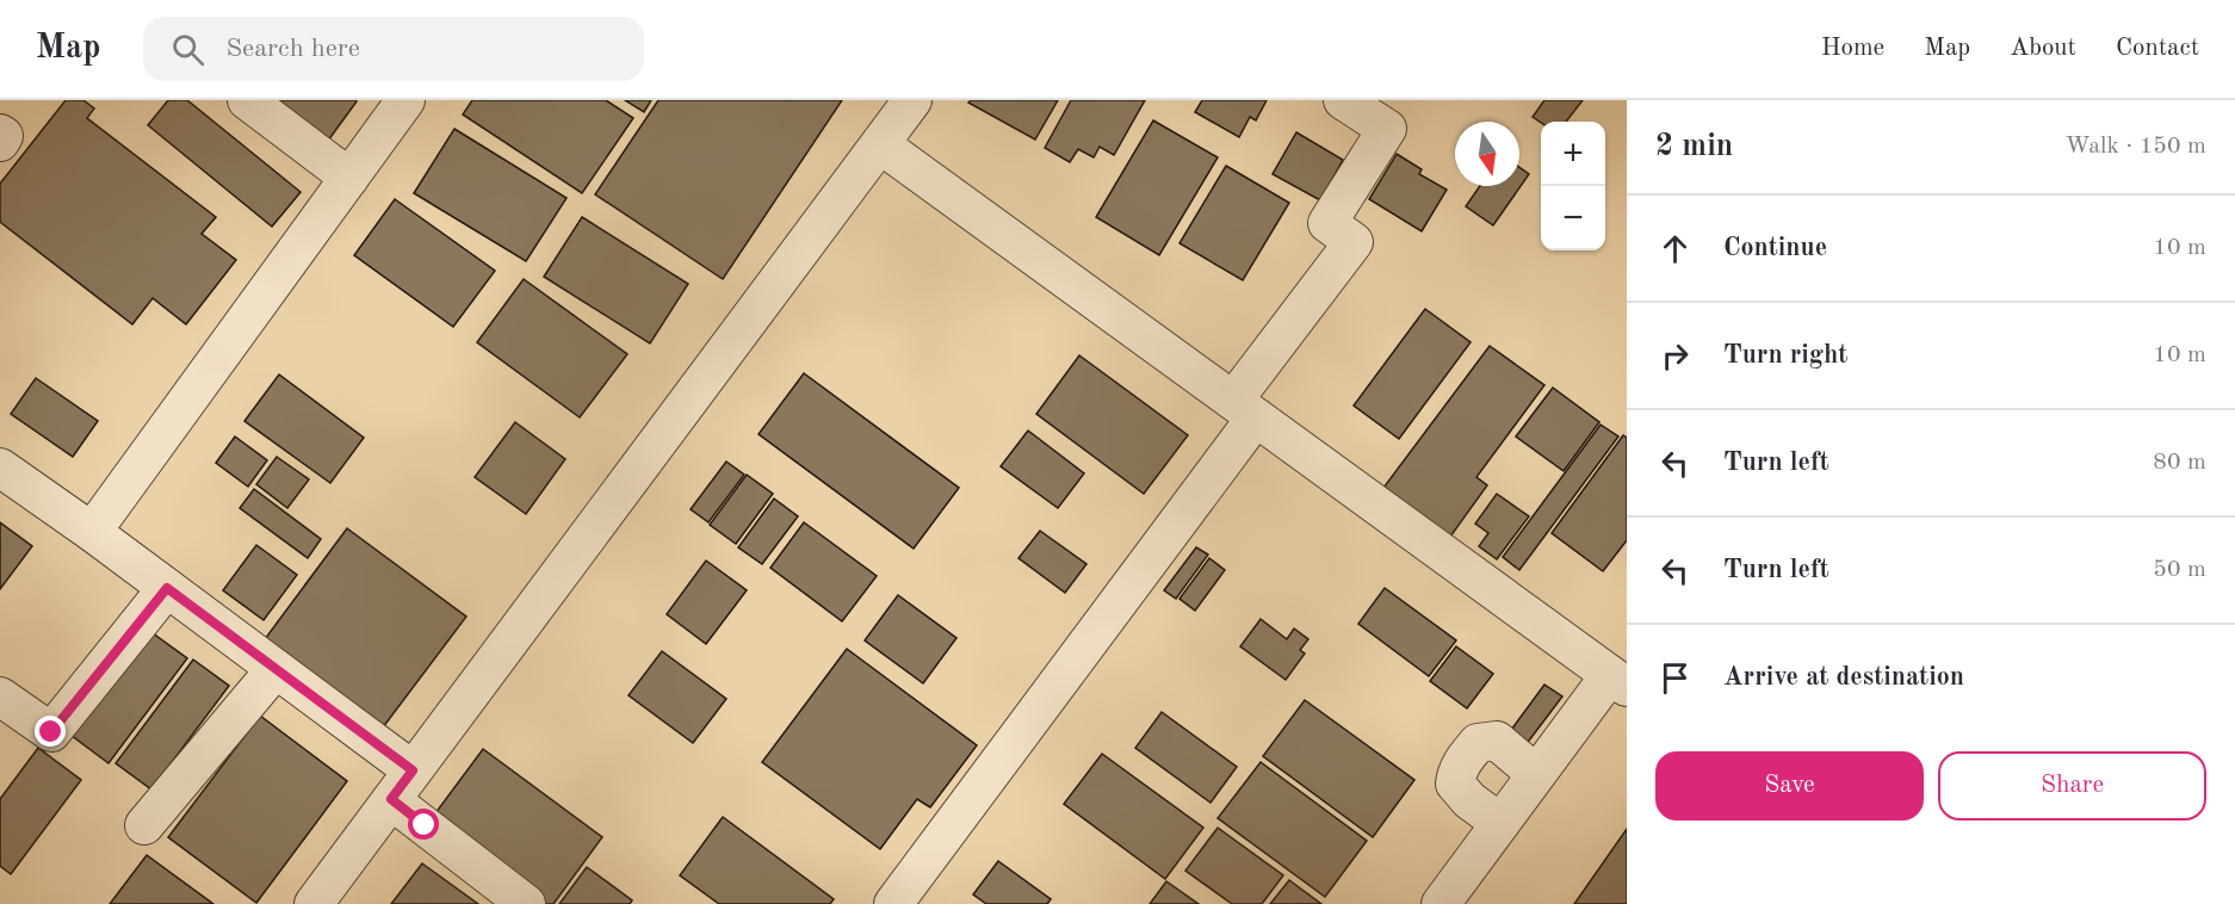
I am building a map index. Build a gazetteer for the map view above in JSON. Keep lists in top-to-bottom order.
{
  "north": "bottom",
  "page": {
    "header": "Map",
    "search": "Search here",
    "nav": [
      "Home",
      "Map",
      "About",
      "Contact"
    ],
    "heading": ["2 min", "Walk · 150 m"],
    "map_buttons": ["+", "−"],
    "list": [
      ["Continue", "10 m"],
      ["Turn right", "10 m"],
      ["Turn left", "80 m"],
      ["Turn left", "50 m"],
      "Arrive at destination"
    ],
    "buttons": ["Save", "Share"]
  }
}
